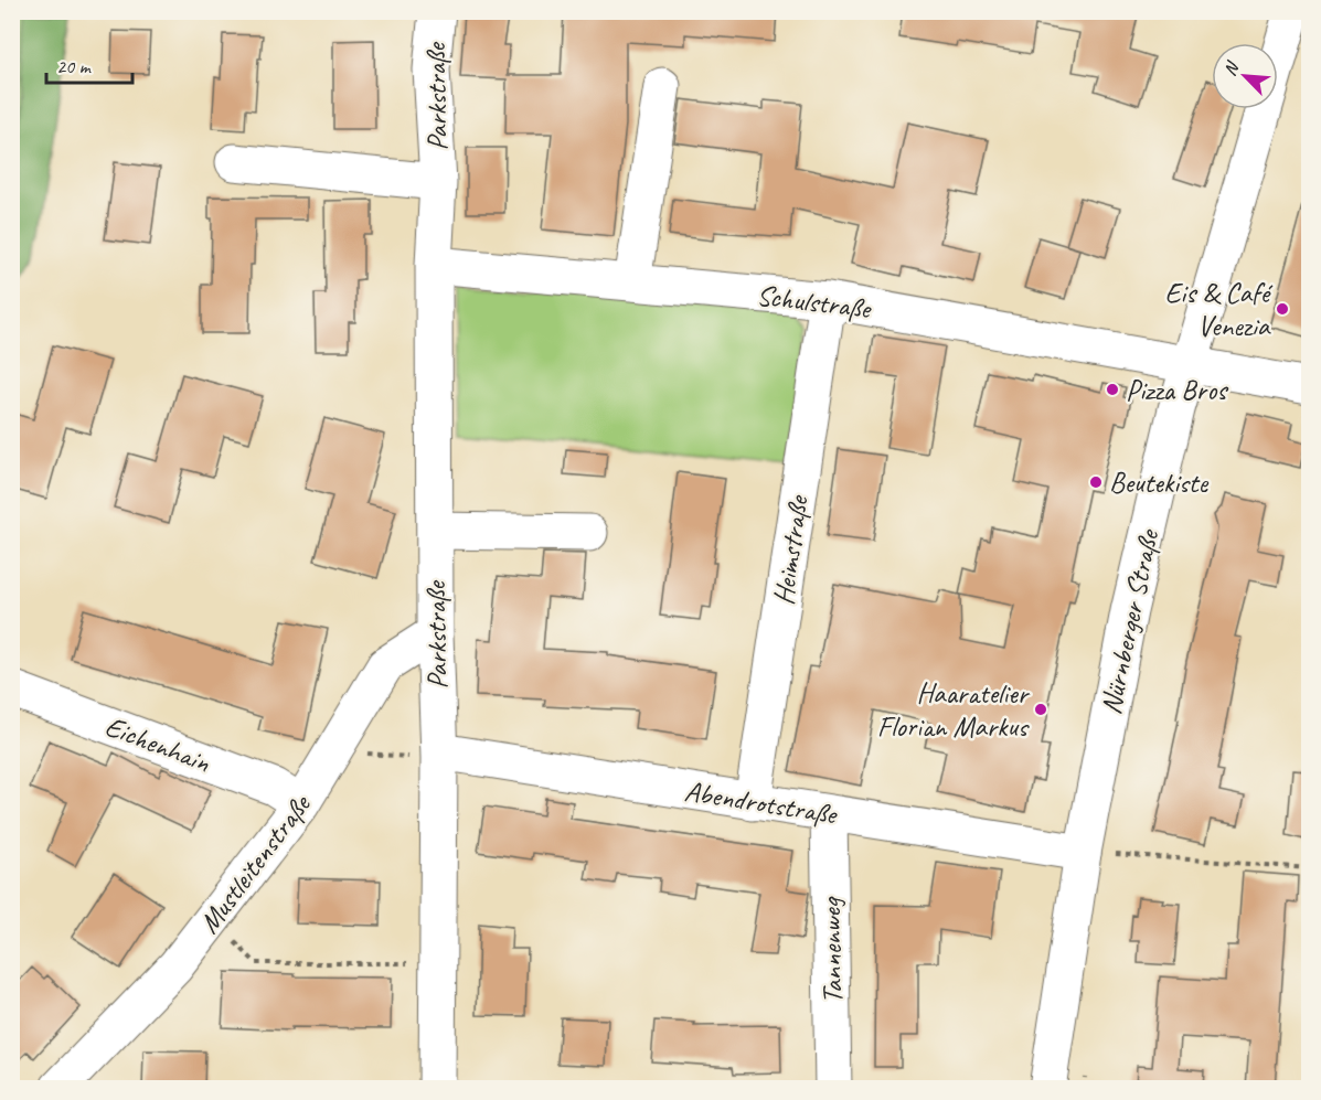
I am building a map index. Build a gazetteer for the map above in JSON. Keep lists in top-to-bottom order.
{
  "streets": {
    "street": [
      "Parkstraße",
      "Schulstraße",
      "Heimstraße",
      "Nürnberger Straße",
      "Eichenhain",
      "Abendrotstraße",
      "Mustleitenstraße",
      "Tannenweg"
    ]
  },
  "crossings": [
    ["Parkstraße", "Schulstraße"],
    ["Parkstraße", "Abendrotstraße"],
    ["Parkstraße", "Mustleitenstraße"],
    ["Schulstraße", "Heimstraße"],
    ["Schulstraße", "Nürnberger Straße"],
    ["Heimstraße", "Abendrotstraße"],
    ["Nürnberger Straße", "Abendrotstraße"],
    ["Eichenhain", "Mustleitenstraße"],
    ["Abendrotstraße", "Tannenweg"]
  ],
  "places": [
    "Eis & Café Venezia",
    "Pizza Bros",
    "Beutekiste",
    "Haaratelier Florian Markus"
  ],
  "scale_bar": "20 m",
  "north": "top left"
}
